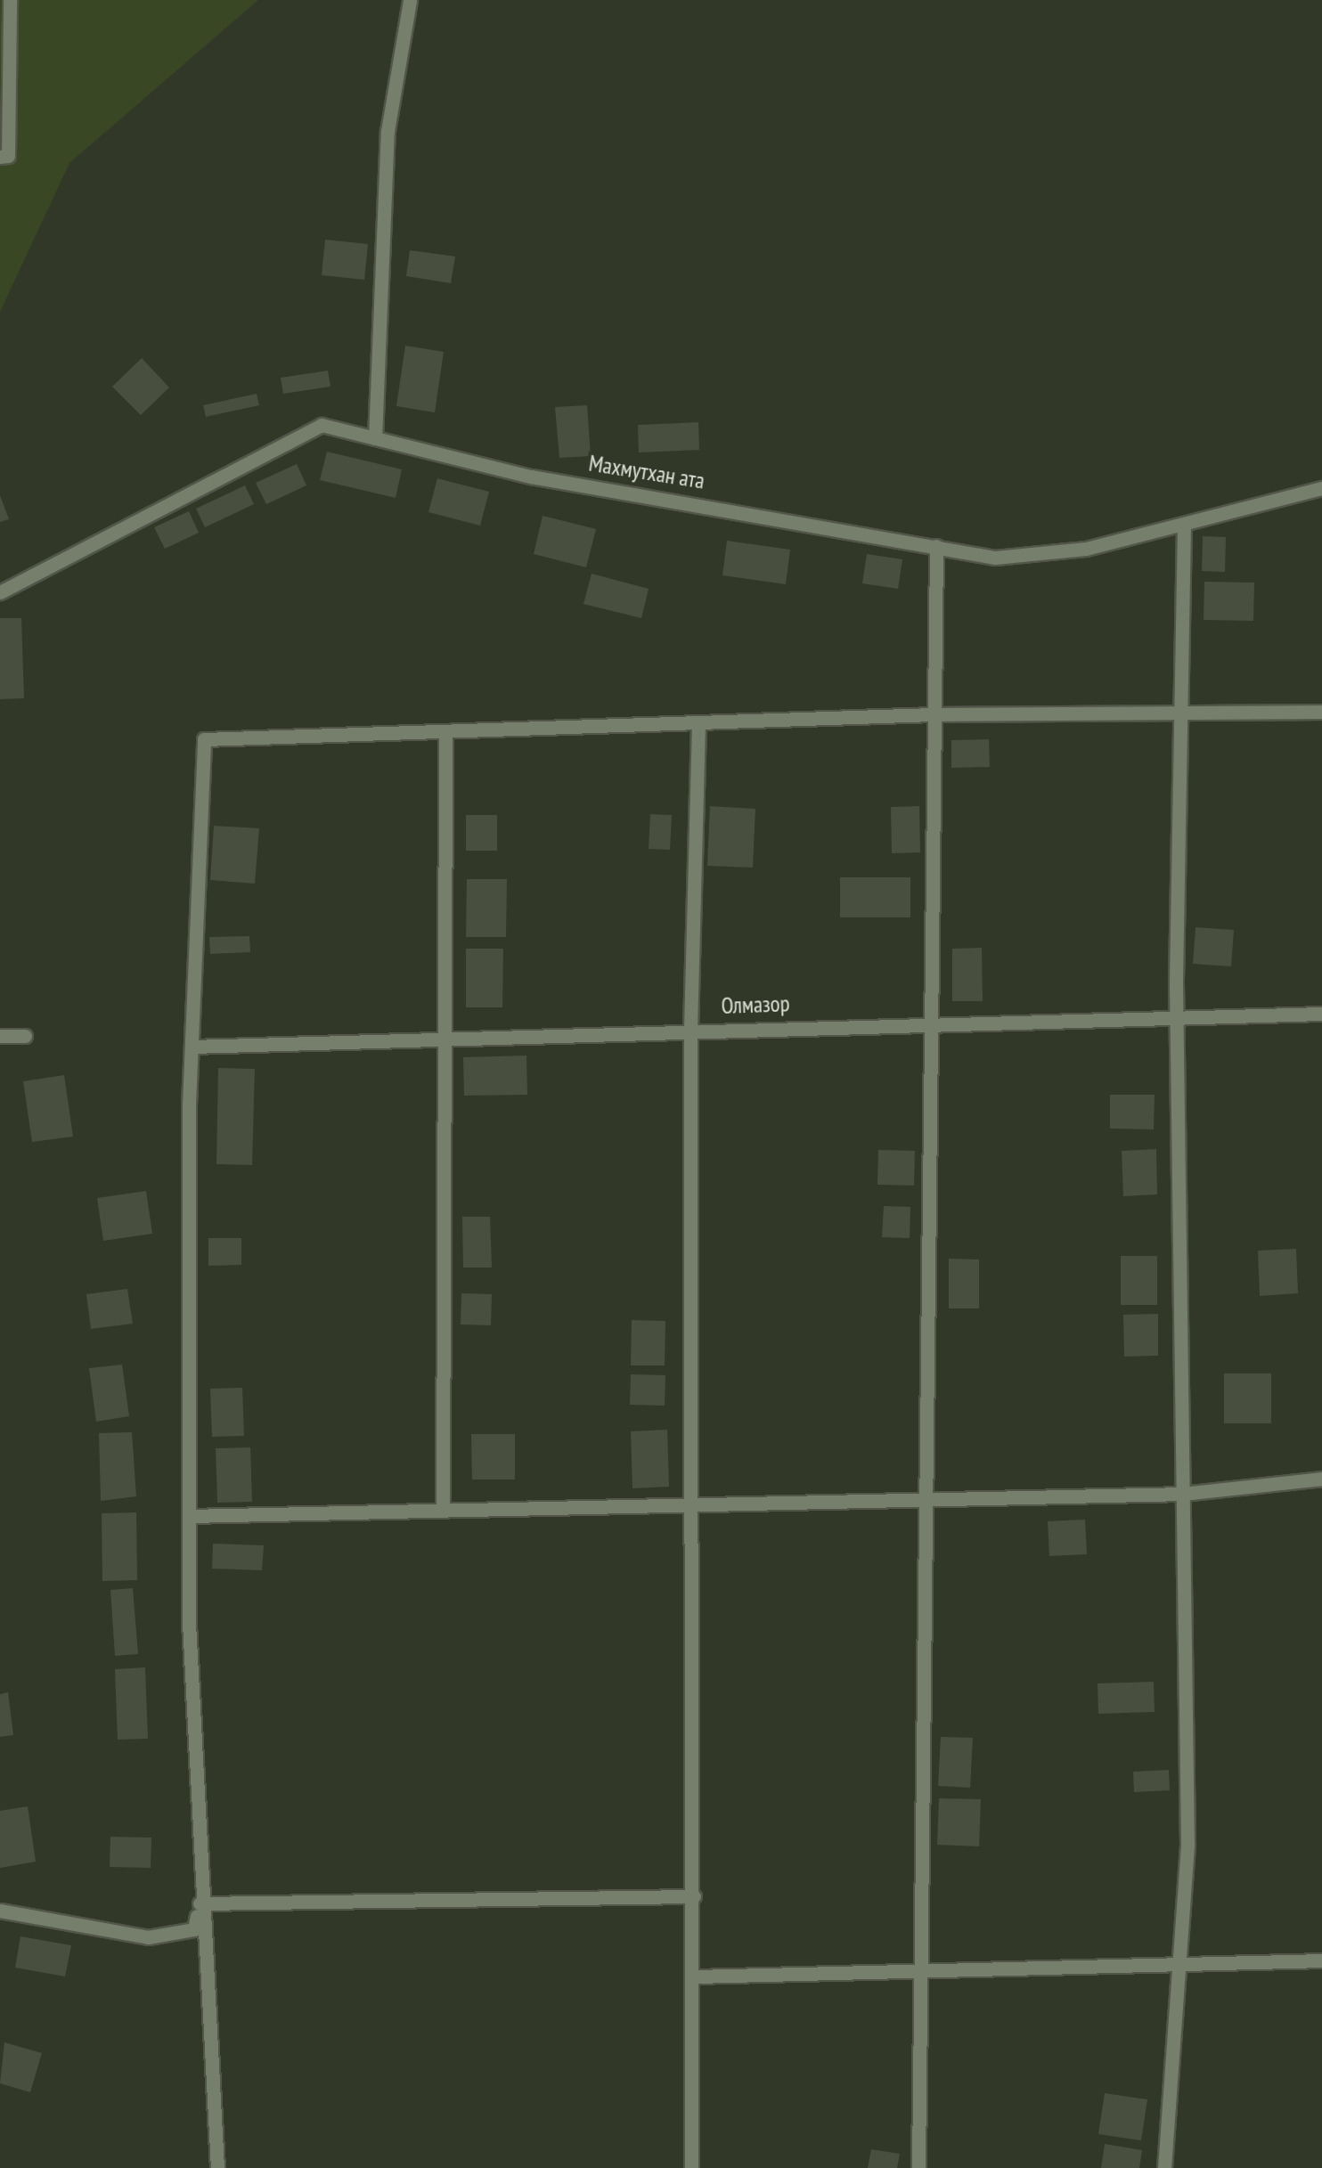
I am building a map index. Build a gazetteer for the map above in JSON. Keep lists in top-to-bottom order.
{
  "streets": {
    "street": ["Махмутхан ата", "Олмазор"]
  }
}
